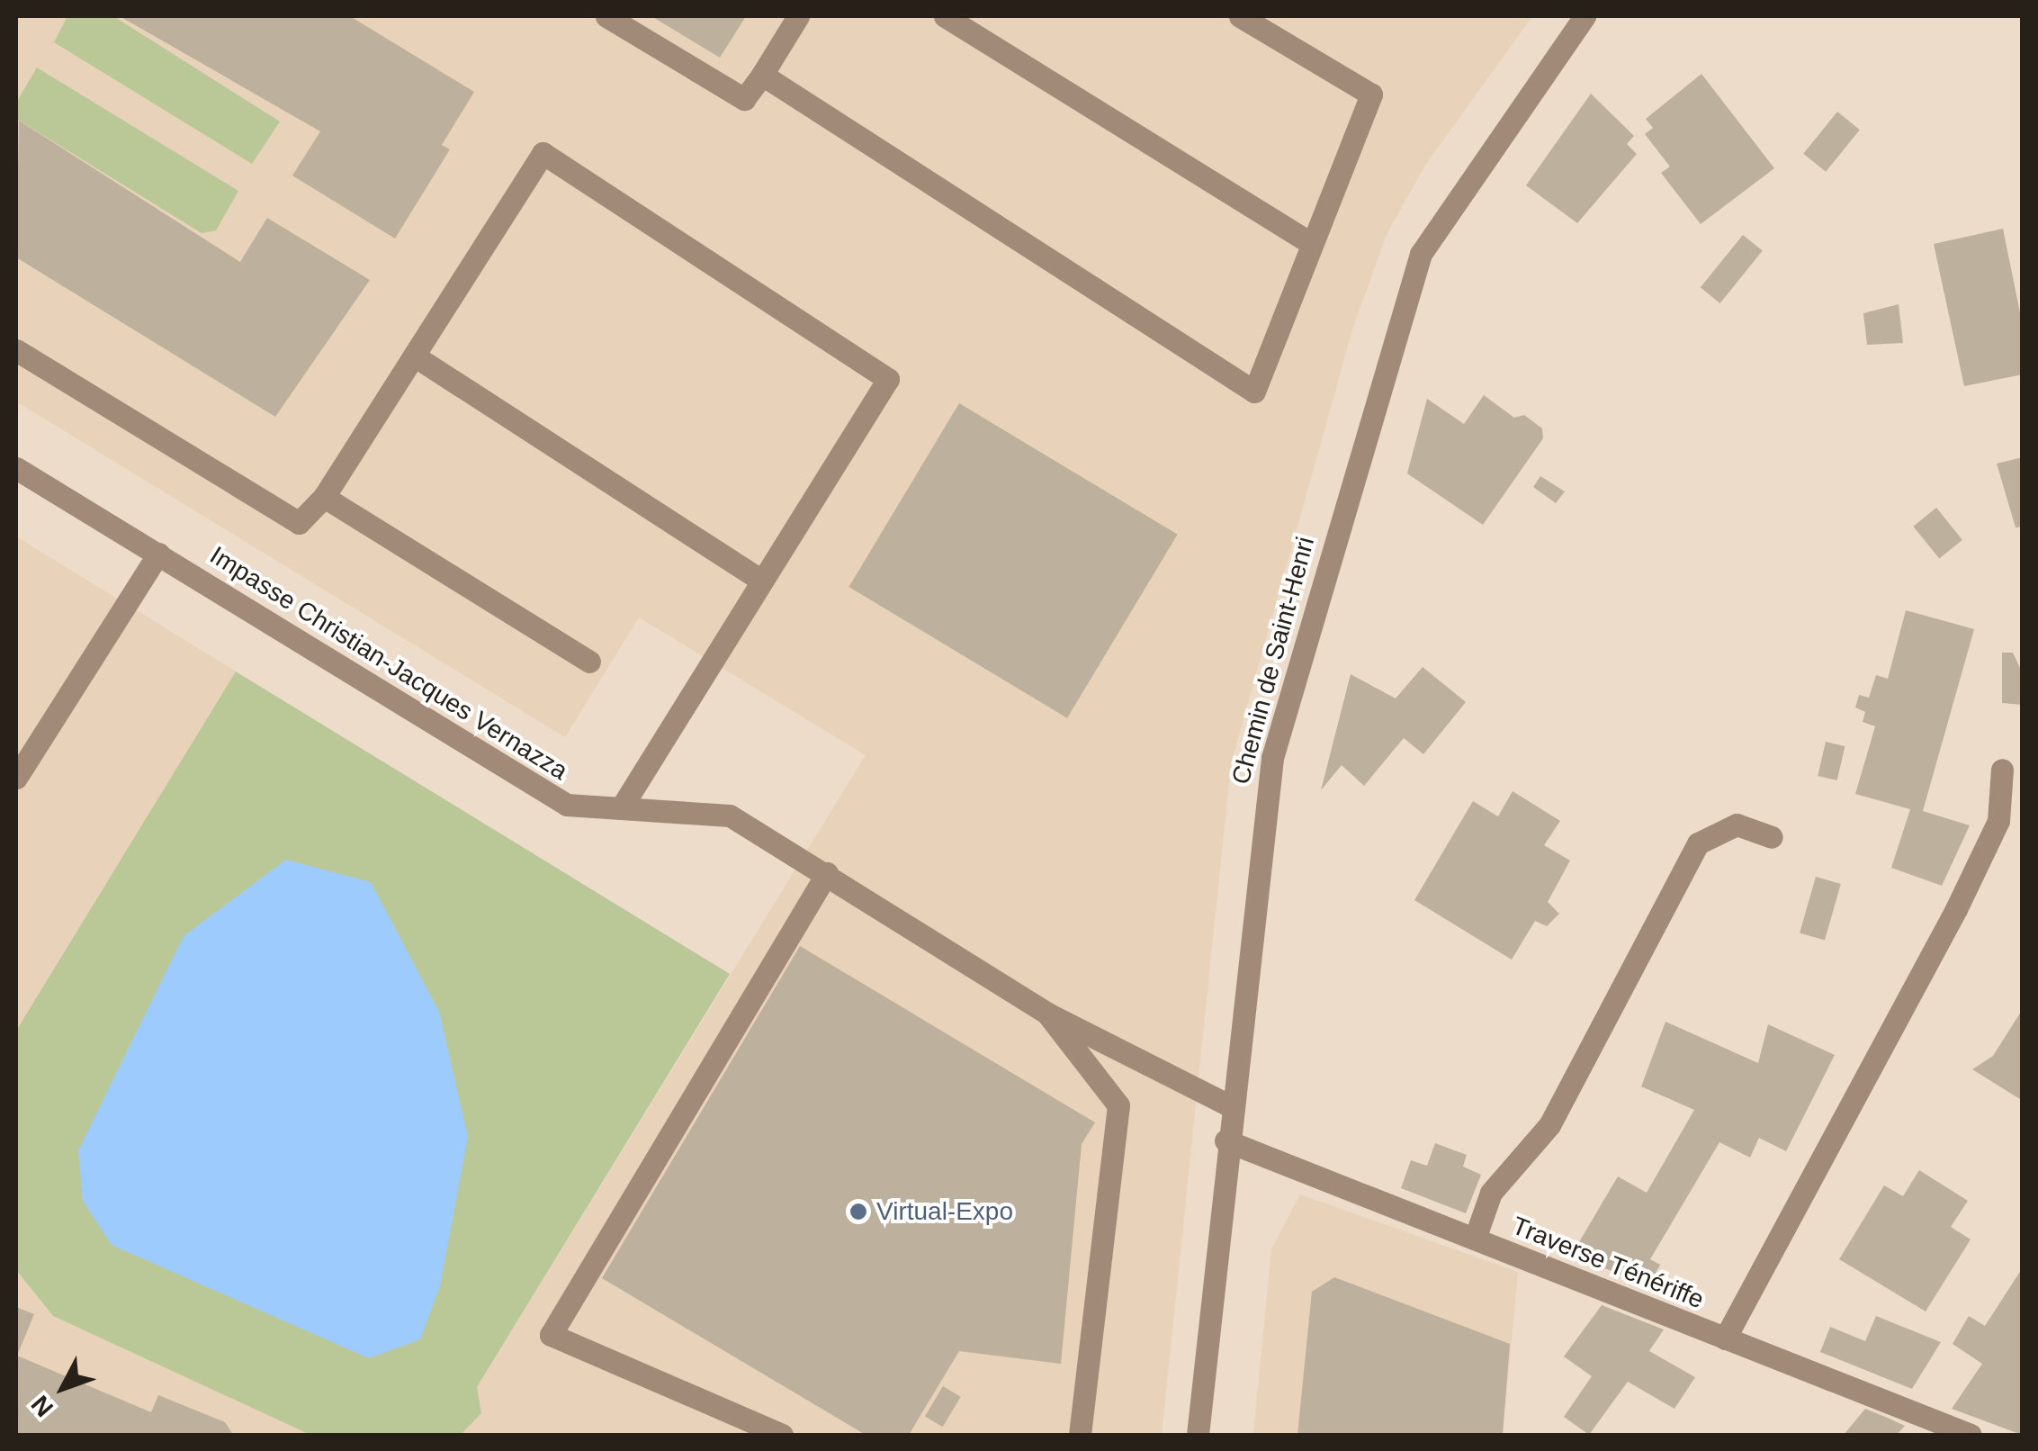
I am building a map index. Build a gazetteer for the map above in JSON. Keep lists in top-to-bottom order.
{
  "streets": {
    "street": ["Chemin de Saint-Henri", "Impasse Christian-Jacques Vernazza", "Traverse Ténériffe"]
  },
  "crossings": [
    ["Chemin de Saint-Henri", "Traverse Ténériffe"]
  ],
  "places": ["Virtual-Expo"],
  "north": "bottom left"
}
